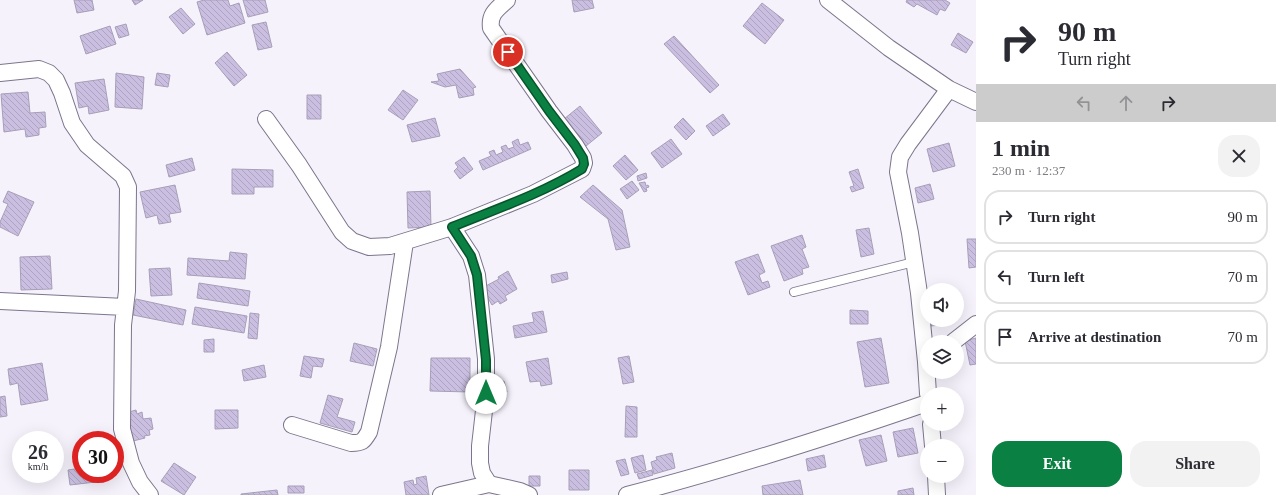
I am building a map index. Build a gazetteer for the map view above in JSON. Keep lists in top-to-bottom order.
{
  "page": {
    "turn": ["90 m", "Turn right"],
    "heading": ["1 min", "230 m · 12:37"],
    "list": [
      {
        "name": "Turn right",
        "value": "90 m"
      },
      {
        "name": "Turn left",
        "value": "70 m"
      },
      {
        "name": "Arrive at destination",
        "value": "70 m"
      }
    ],
    "map_buttons": ["+", "−"],
    "speed": "26 km/h",
    "limit": "30",
    "buttons": ["Exit", "Share"]
  }
}
